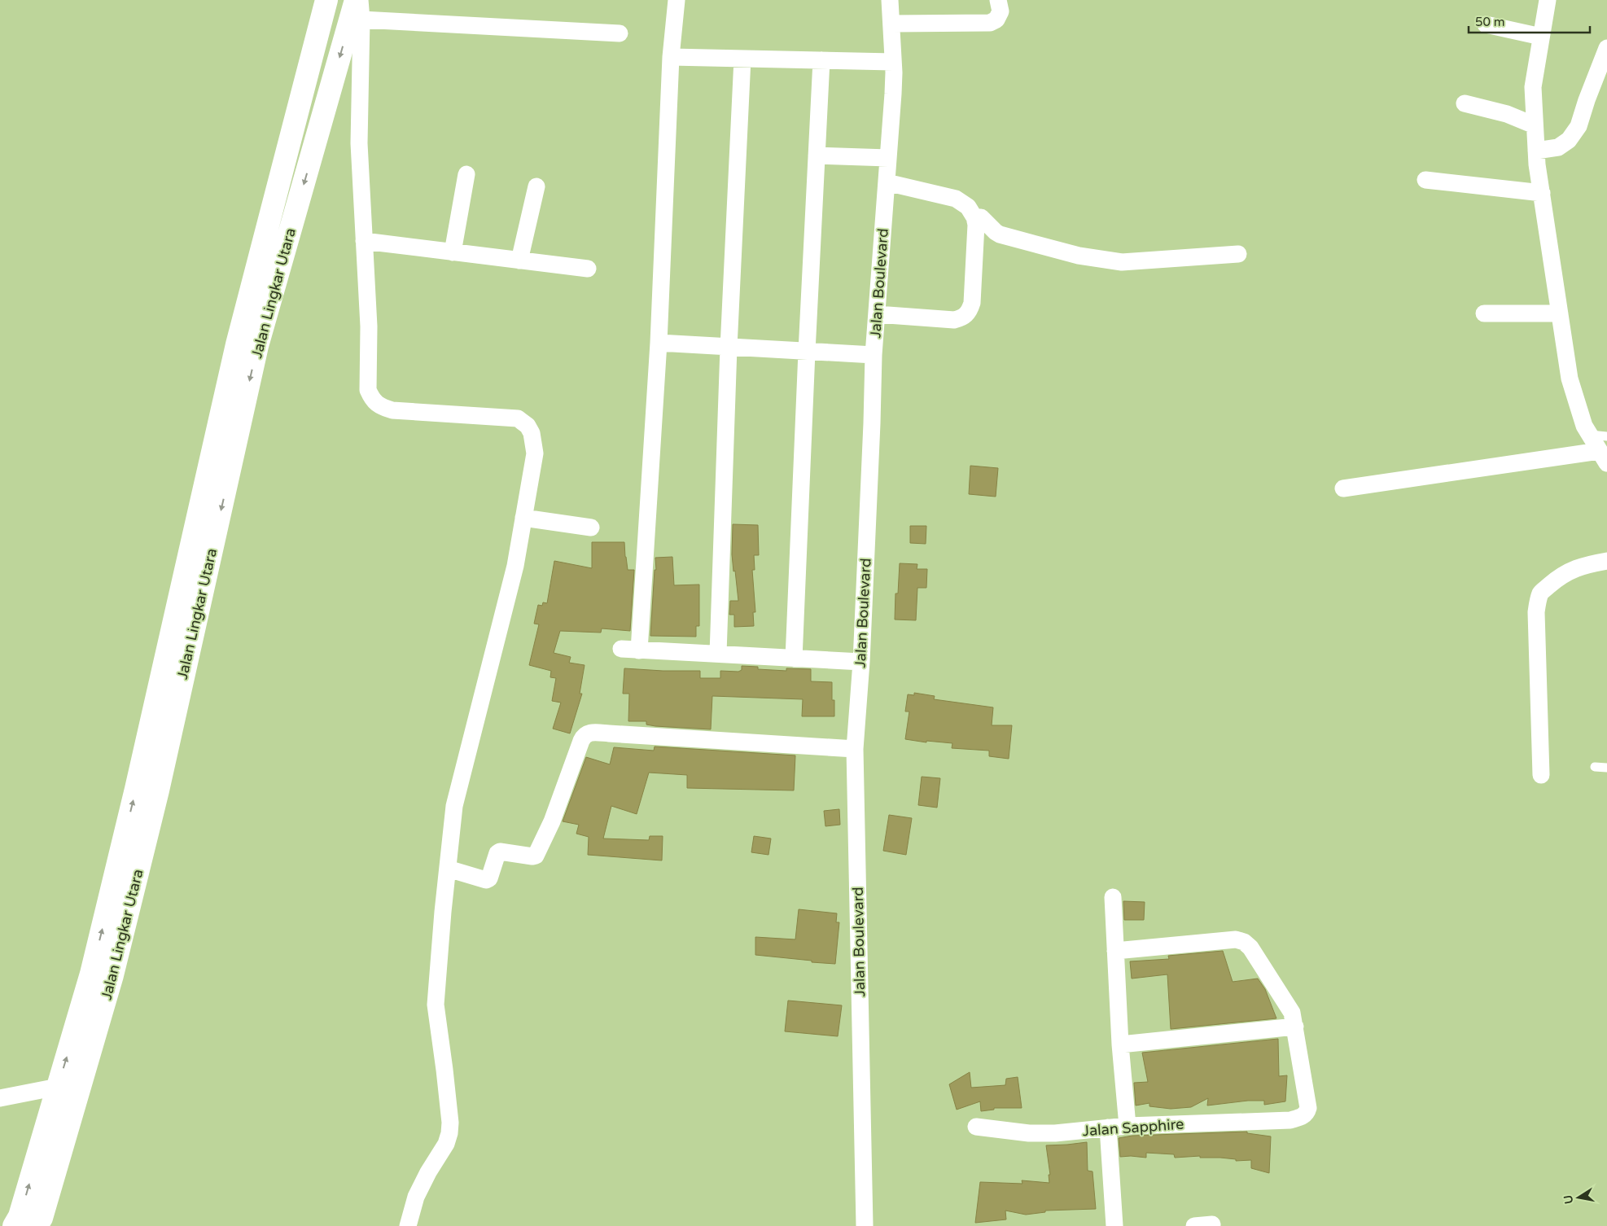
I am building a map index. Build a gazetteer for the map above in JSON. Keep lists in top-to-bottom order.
{
  "streets": {
    "main road": ["Jalan Lingkar Utara"],
    "street": ["Jalan Boulevard", "Jalan Sapphire"]
  },
  "scale_bar": "50 m",
  "north": "left"
}
